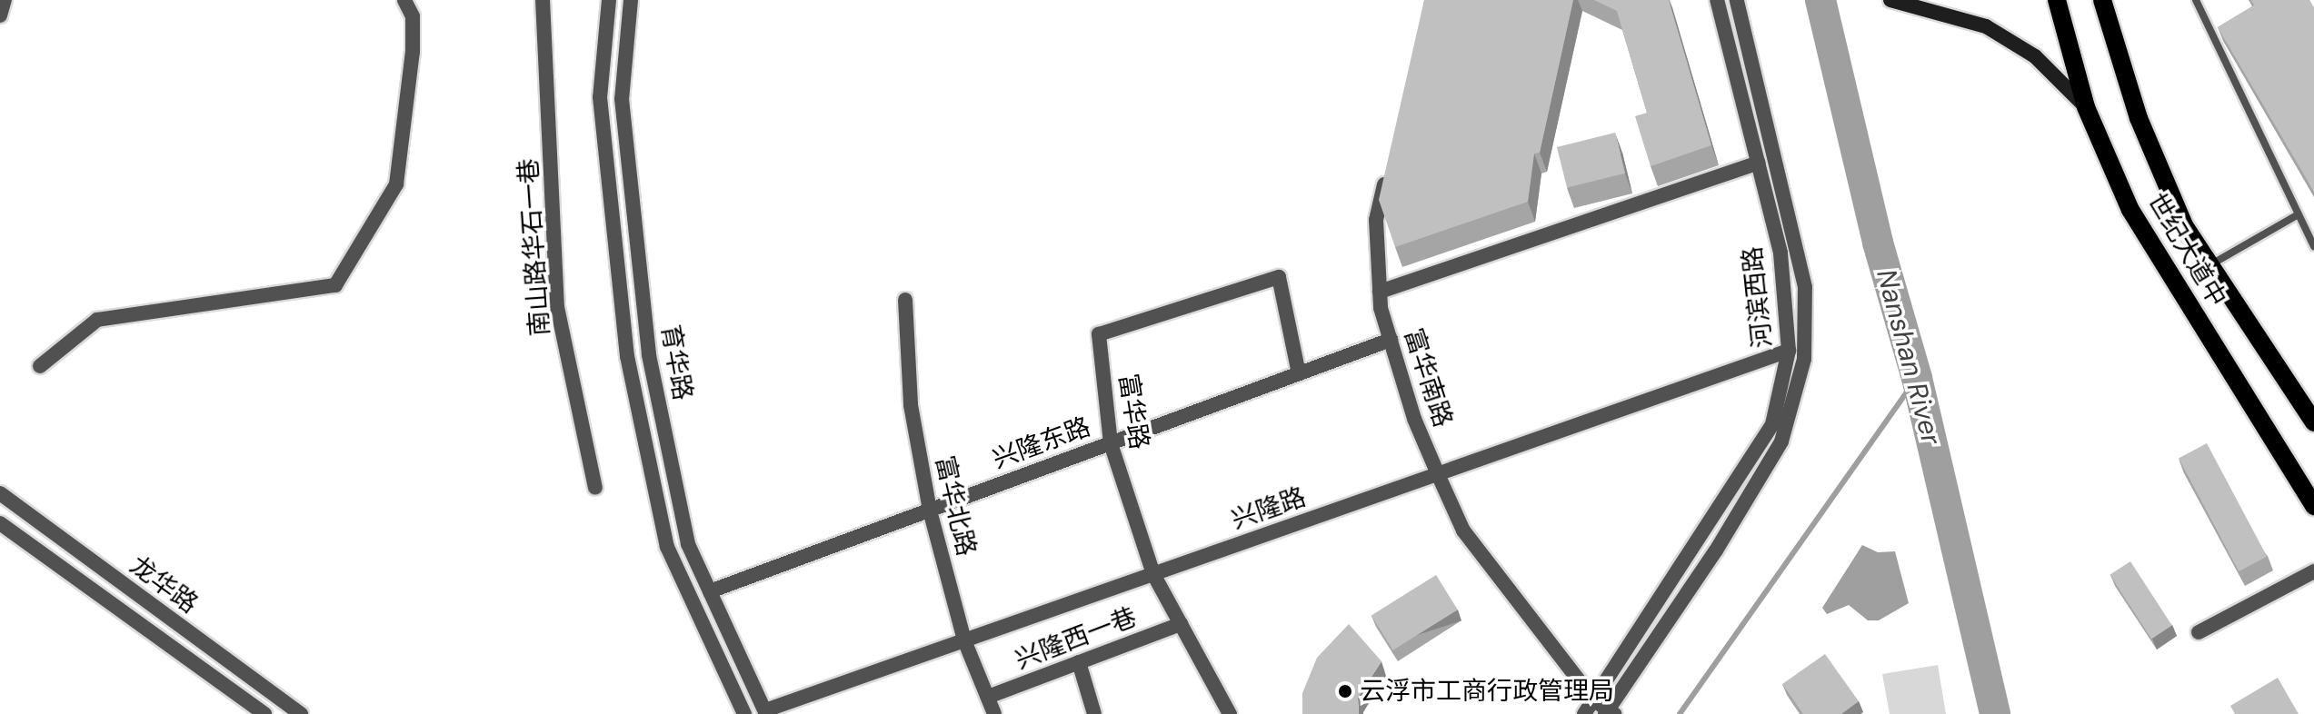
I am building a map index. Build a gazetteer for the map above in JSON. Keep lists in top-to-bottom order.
{
  "streets": {
    "main road": ["世纪大道中"],
    "street": [
      "南山路华石一巷",
      "河滨西路",
      "育华路",
      "富华南路",
      "富华路",
      "兴隆东路",
      "富华北路",
      "兴隆路",
      "龙华路",
      "兴隆西一巷"
    ]
  },
  "crossings": [
    ["河滨西路", "富华南路"],
    ["河滨西路", "兴隆路"],
    ["育华路", "兴隆东路"],
    ["育华路", "兴隆路"],
    ["富华南路", "兴隆东路"],
    ["富华南路", "兴隆路"],
    ["富华路", "兴隆东路"],
    ["富华路", "兴隆路"],
    ["富华路", "兴隆西一巷"],
    ["兴隆东路", "富华北路"],
    ["富华北路", "兴隆路"],
    ["富华北路", "兴隆西一巷"]
  ],
  "water": ["Nanshan River"],
  "places": ["云浮市工商行政管理局"]
}
